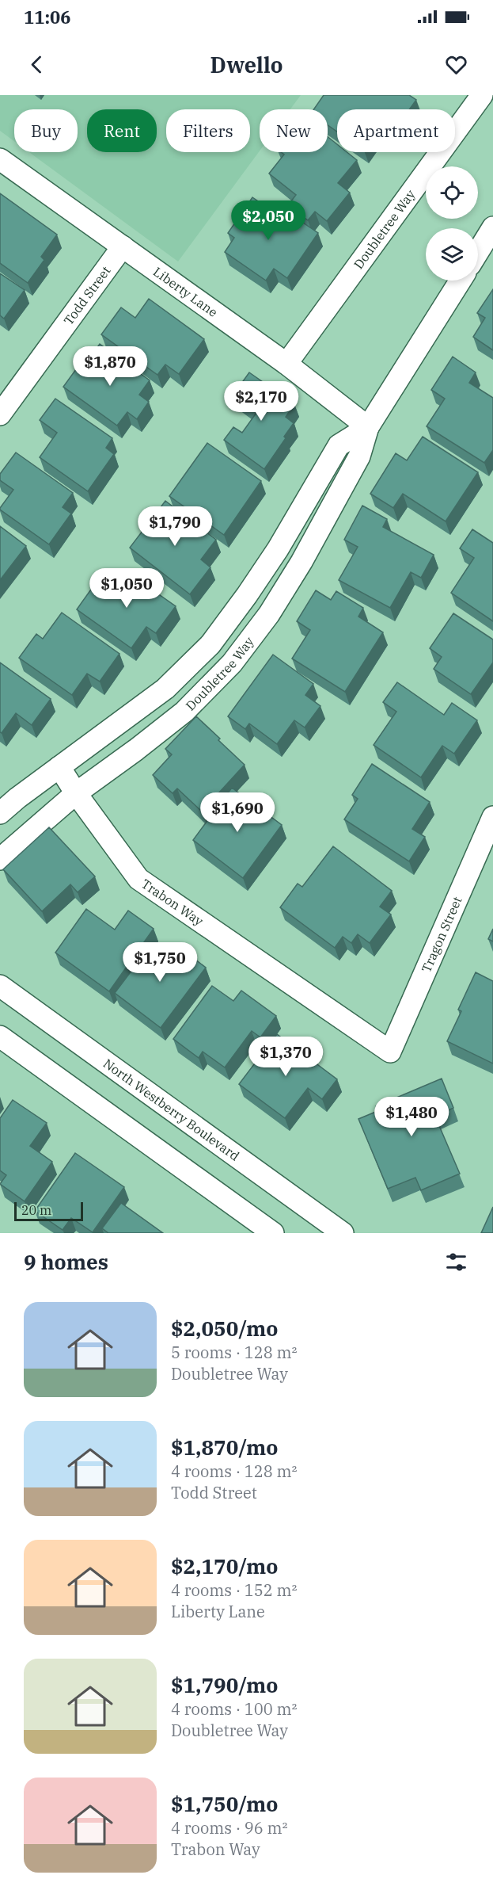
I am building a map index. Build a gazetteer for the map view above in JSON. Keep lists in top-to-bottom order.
{
  "streets": {
    "street": [
      "Doubletree Way",
      "Liberty Lane",
      "Todd Street",
      "Trabon Way",
      "Tragon Street",
      "North Westberry Boulevard"
    ]
  },
  "crossings": [
    ["Doubletree Way", "Liberty Lane"],
    ["Doubletree Way", "Trabon Way"],
    ["Liberty Lane", "Todd Street"],
    ["Trabon Way", "Tragon Street"]
  ],
  "scale_bar": "20 m",
  "page": {
    "status": "11:06",
    "header": "Dwello",
    "chip": [
      "Buy",
      "Rent",
      "Filters",
      "New",
      "Apartment"
    ],
    "price": [
      "$2,050",
      "$1,870",
      "$2,170",
      "$1,790",
      "$1,050",
      "$1,690",
      "$1,750",
      "$1,370",
      "$1,480"
    ],
    "scale": "20 m",
    "heading": "9 homes",
    "list": [
      {
        "name": "$2,050/mo",
        "note": "5 rooms · 128 m² · Doubletree Way"
      },
      {
        "name": "$1,870/mo",
        "note": "4 rooms · 128 m² · Todd Street"
      },
      {
        "name": "$2,170/mo",
        "note": "4 rooms · 152 m² · Liberty Lane"
      },
      {
        "name": "$1,790/mo",
        "note": "4 rooms · 100 m² · Doubletree Way"
      },
      {
        "name": "$1,750/mo",
        "note": "4 rooms · 96 m² · Trabon Way"
      }
    ]
  }
}
